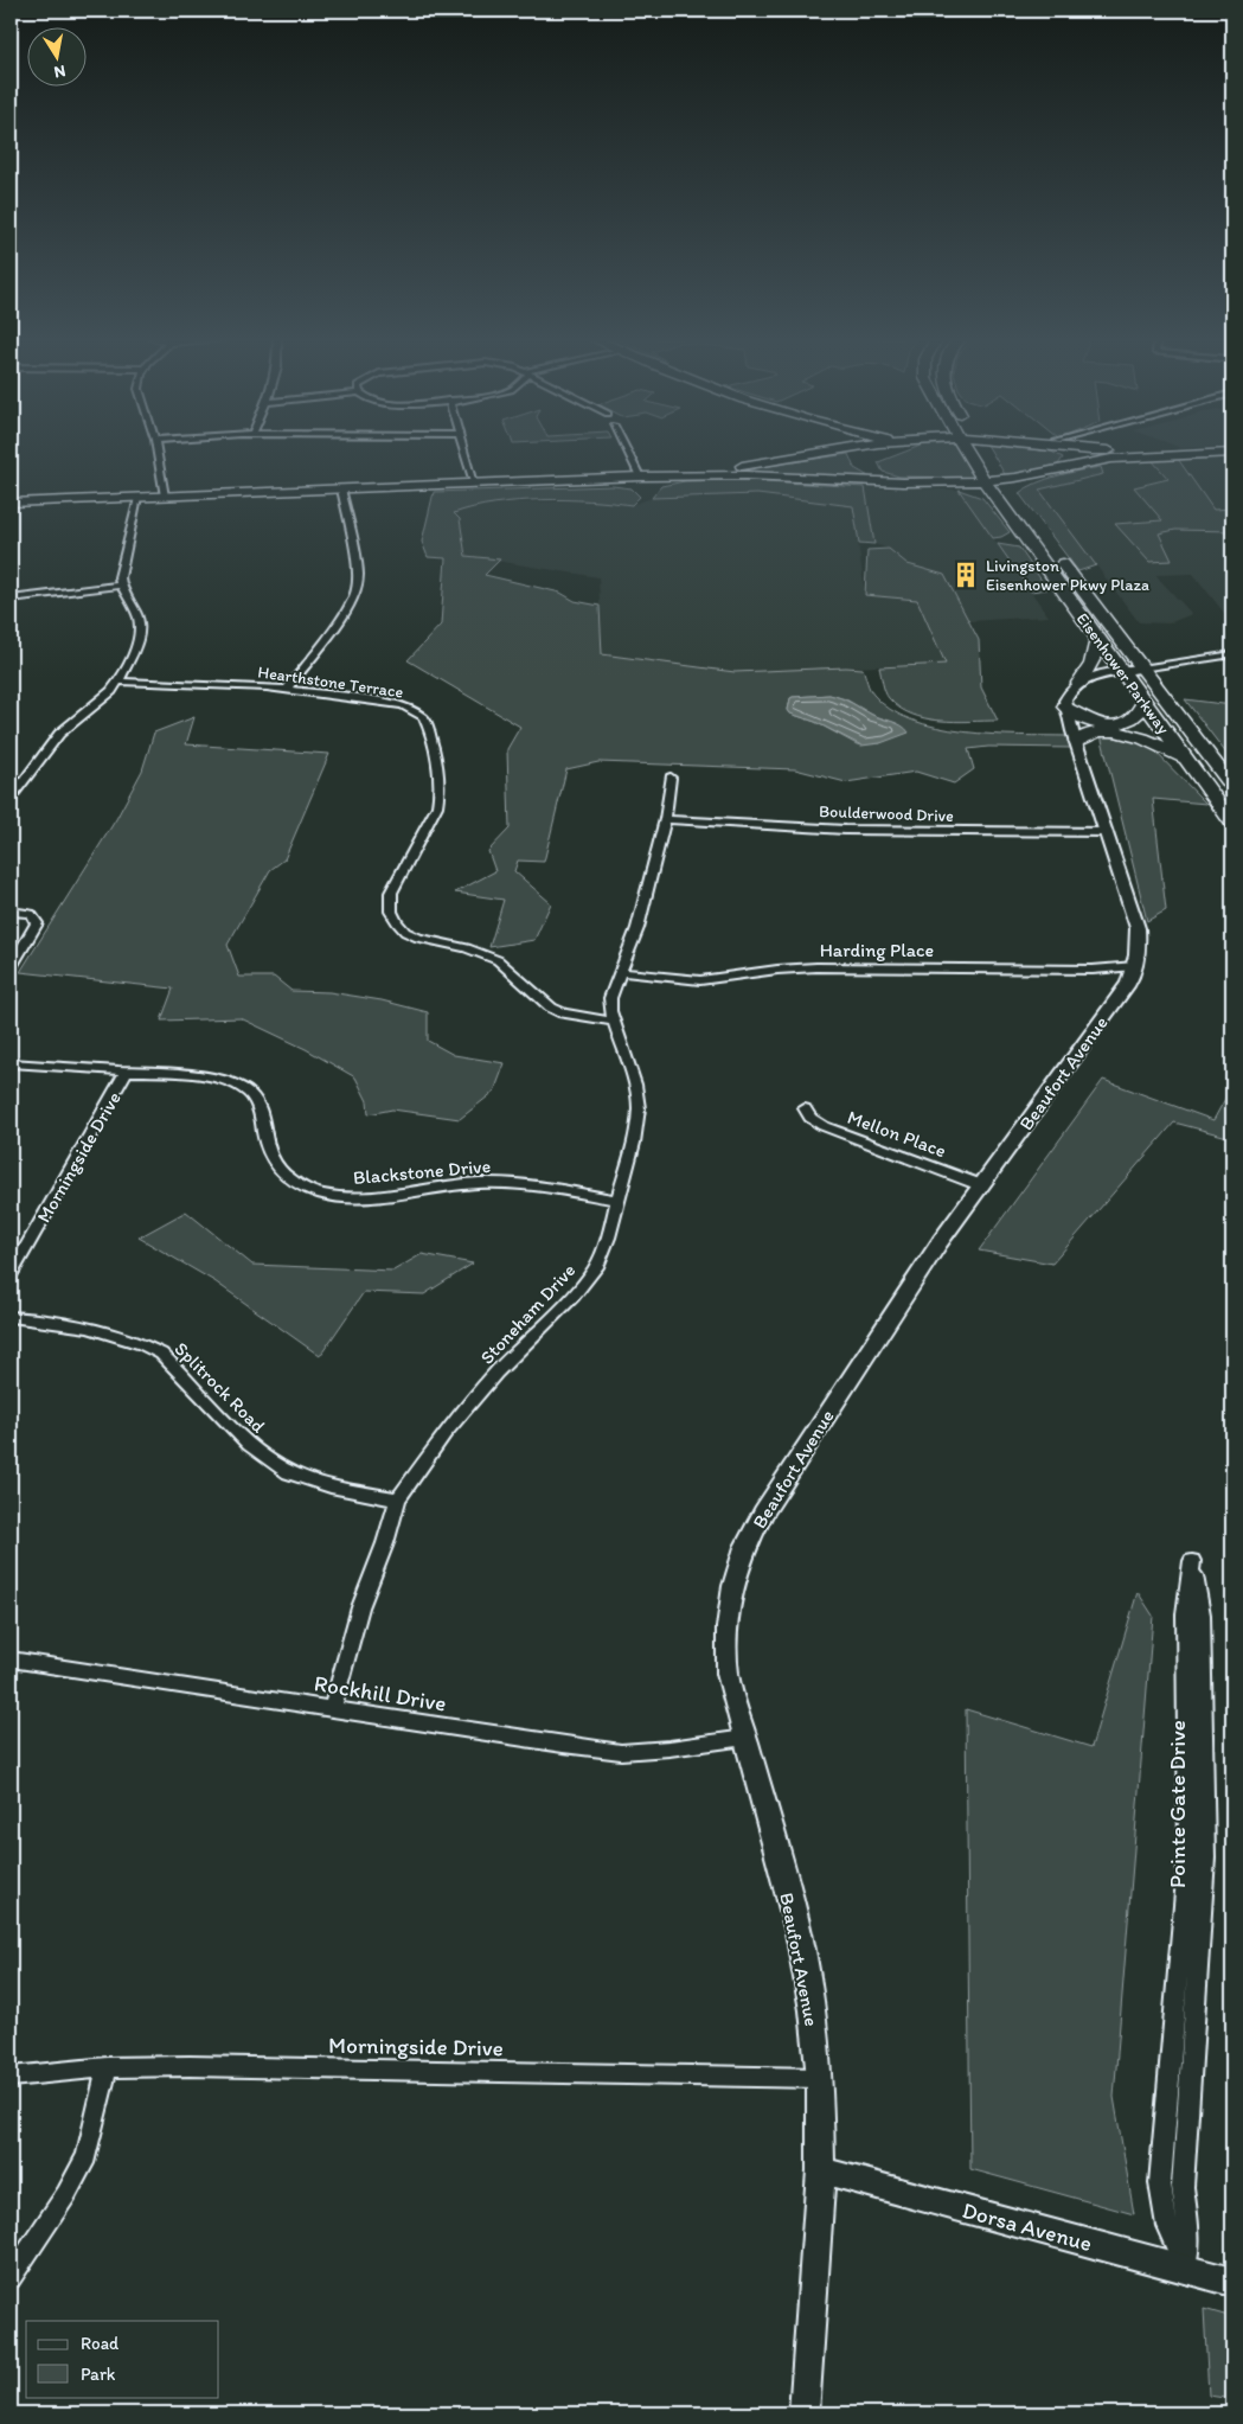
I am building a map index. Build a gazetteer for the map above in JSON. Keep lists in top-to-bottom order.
{
  "streets": {
    "main road": ["Eisenhower Parkway"],
    "street": [
      "Hearthstone Terrace",
      "Boulderwood Drive",
      "Harding Place",
      "Beaufort Avenue",
      "Mellon Place",
      "Morningside Drive",
      "Blackstone Drive",
      "Stoneham Drive",
      "Splitrock Road",
      "Rockhill Drive",
      "Pointe Gate Drive",
      "Dorsa Avenue"
    ]
  },
  "crossings": [
    ["Hearthstone Terrace", "Stoneham Drive"],
    ["Boulderwood Drive", "Beaufort Avenue"],
    ["Boulderwood Drive", "Stoneham Drive"],
    ["Harding Place", "Beaufort Avenue"],
    ["Harding Place", "Stoneham Drive"],
    ["Beaufort Avenue", "Mellon Place"],
    ["Beaufort Avenue", "Morningside Drive"],
    ["Beaufort Avenue", "Rockhill Drive"],
    ["Beaufort Avenue", "Dorsa Avenue"],
    ["Morningside Drive", "Blackstone Drive"],
    ["Blackstone Drive", "Stoneham Drive"],
    ["Stoneham Drive", "Splitrock Road"],
    ["Stoneham Drive", "Rockhill Drive"],
    ["Pointe Gate Drive", "Dorsa Avenue"]
  ],
  "places": {
    "building": ["Livingston Eisenhower Pkwy Plaza"]
  },
  "legend": ["Road", "Park"],
  "north": "bottom"
}
